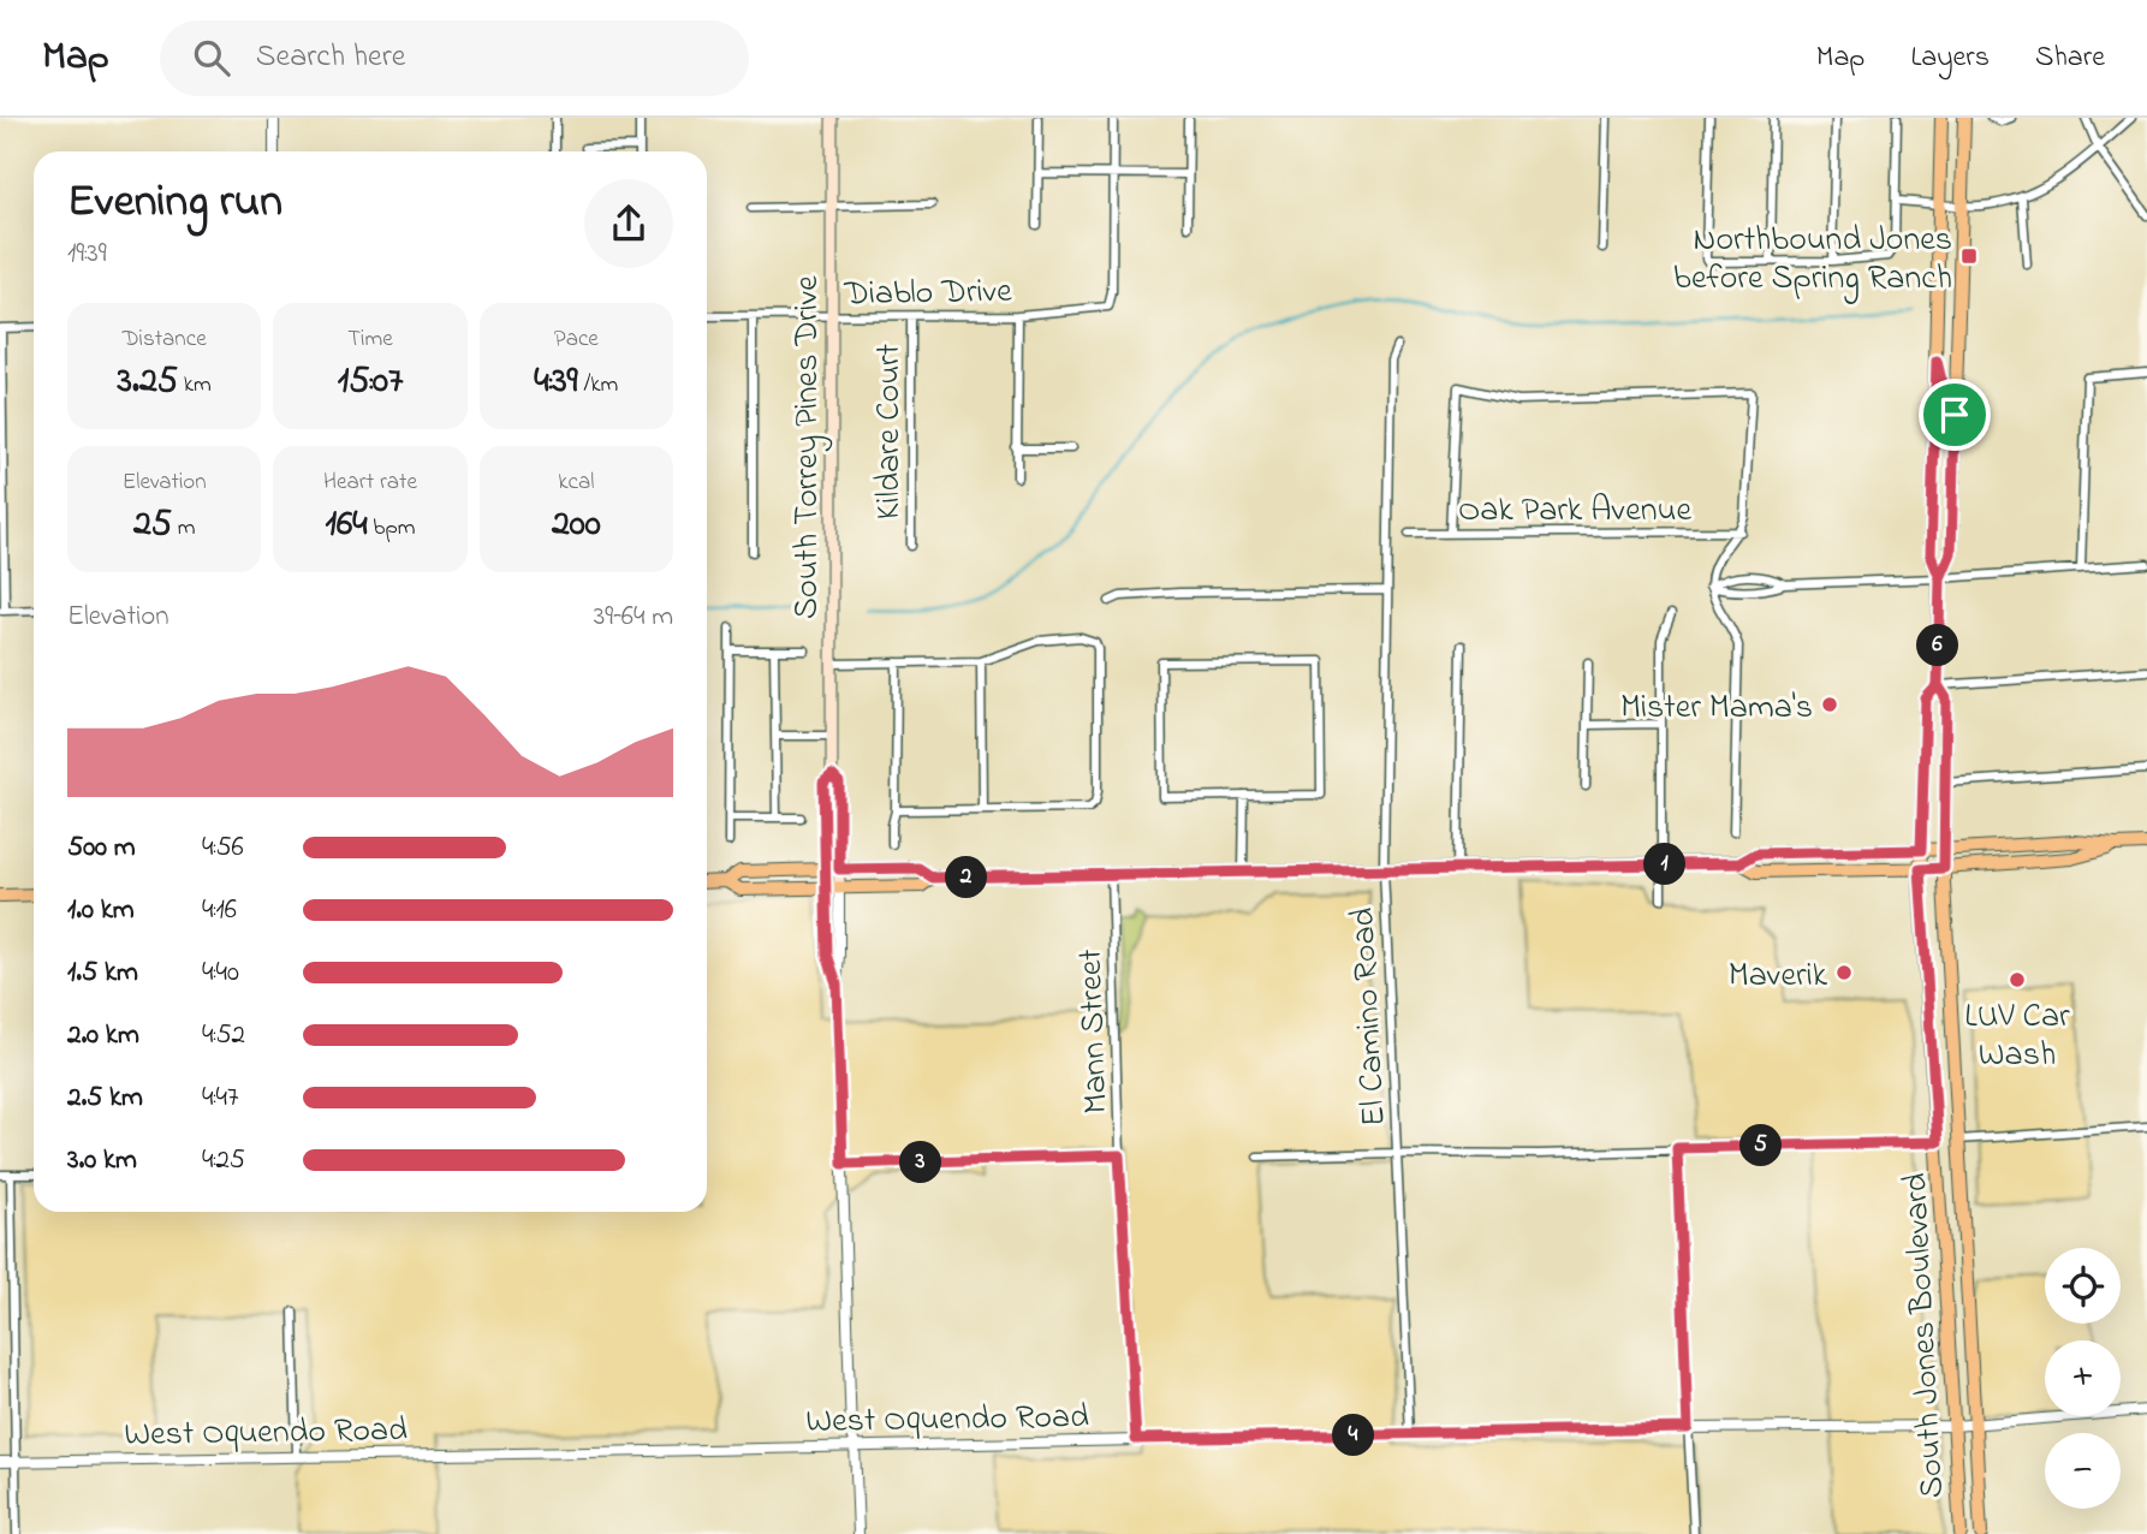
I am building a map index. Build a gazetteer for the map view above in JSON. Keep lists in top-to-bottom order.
{
  "streets": {
    "main road": ["South Torrey Pines Drive", "South Jones Boulevard"],
    "street": [
      "Diablo Drive",
      "Kildare Court",
      "Oak Park Avenue",
      "El Camino Road",
      "Mann Street",
      "West Oquendo Road"
    ]
  },
  "crossings": [
    ["Diablo Drive", "Kildare Court"],
    ["Diablo Drive", "South Torrey Pines Drive"],
    ["South Torrey Pines Drive", "West Oquendo Road"],
    ["El Camino Road", "West Oquendo Road"],
    ["Mann Street", "West Oquendo Road"],
    ["South Jones Boulevard", "West Oquendo Road"]
  ],
  "places": {
    "transit": ["Northbound Jones before Spring Ranch"],
    "other": ["Mister Mama's", "Maverik", "LUV Car Wash"]
  },
  "page": {
    "header": "Map",
    "search": "Search here",
    "nav": ["Map", "Layers", "Share"],
    "heading": ["Evening run", "19:39"],
    "stats": [
      ["Distance", "3.25 km"],
      ["Time", "15:07"],
      ["Pace", "4:39 /km"],
      ["Elevation", "25 m"],
      ["Heart rate", "164 bpm"],
      ["kcal", "200"]
    ],
    "chart": ["Elevation", "39–64 m"],
    "pins": [
      "6",
      "1",
      "2",
      "5",
      "3",
      "4"
    ],
    "list": [
      {
        "name": "500 m",
        "note": "4:56"
      },
      {
        "name": "1.0 km",
        "note": "4:16"
      },
      {
        "name": "1.5 km",
        "note": "4:40"
      },
      {
        "name": "2.0 km",
        "note": "4:52"
      },
      {
        "name": "2.5 km",
        "note": "4:47"
      },
      {
        "name": "3.0 km",
        "note": "4:25"
      }
    ],
    "map_buttons": ["+", "−"]
  }
}
